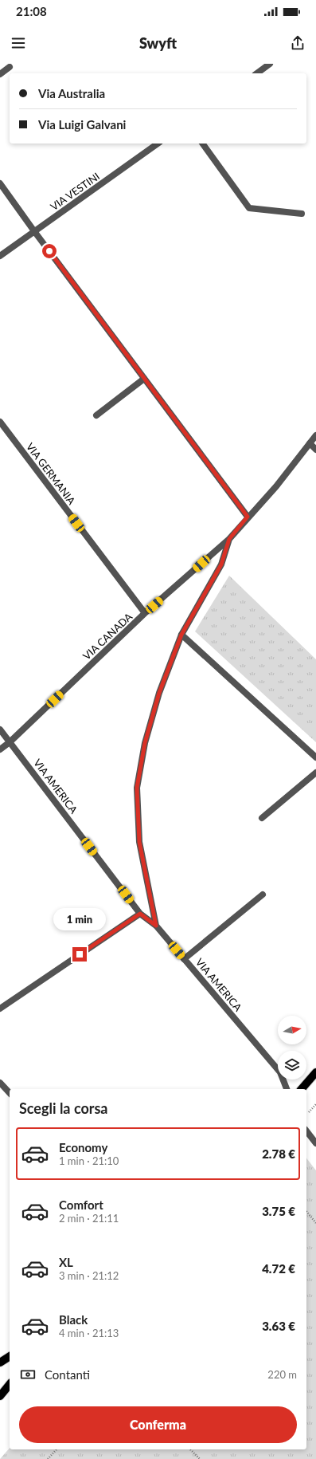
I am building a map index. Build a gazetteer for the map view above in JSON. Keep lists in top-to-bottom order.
{
  "streets": {
    "street": [
      "VIA VESTINI",
      "VIA GERMANIA",
      "VIA CANADA",
      "VIA AMERICA"
    ]
  },
  "crossings": [
    ["VIA GERMANIA", "VIA CANADA"],
    ["VIA CANADA", "VIA AMERICA"]
  ],
  "north": "right",
  "page": {
    "status": "21:08",
    "header": "Swyft",
    "banner": ["Via Australia", "Via Luigi Galvani"],
    "bubble": "1 min",
    "heading": "Scegli la corsa",
    "list": [
      {
        "name": "Economy",
        "note": "1 min · 21:10",
        "value": "2.78 €"
      },
      {
        "name": "Comfort",
        "note": "2 min · 21:11",
        "value": "3.75 €"
      },
      {
        "name": "XL",
        "note": "3 min · 21:12",
        "value": "4.72 €"
      },
      {
        "name": "Black",
        "note": "4 min · 21:13",
        "value": "3.63 €"
      }
    ],
    "pay": ["Contanti", "220 m"],
    "buttons": "Conferma"
  }
}
